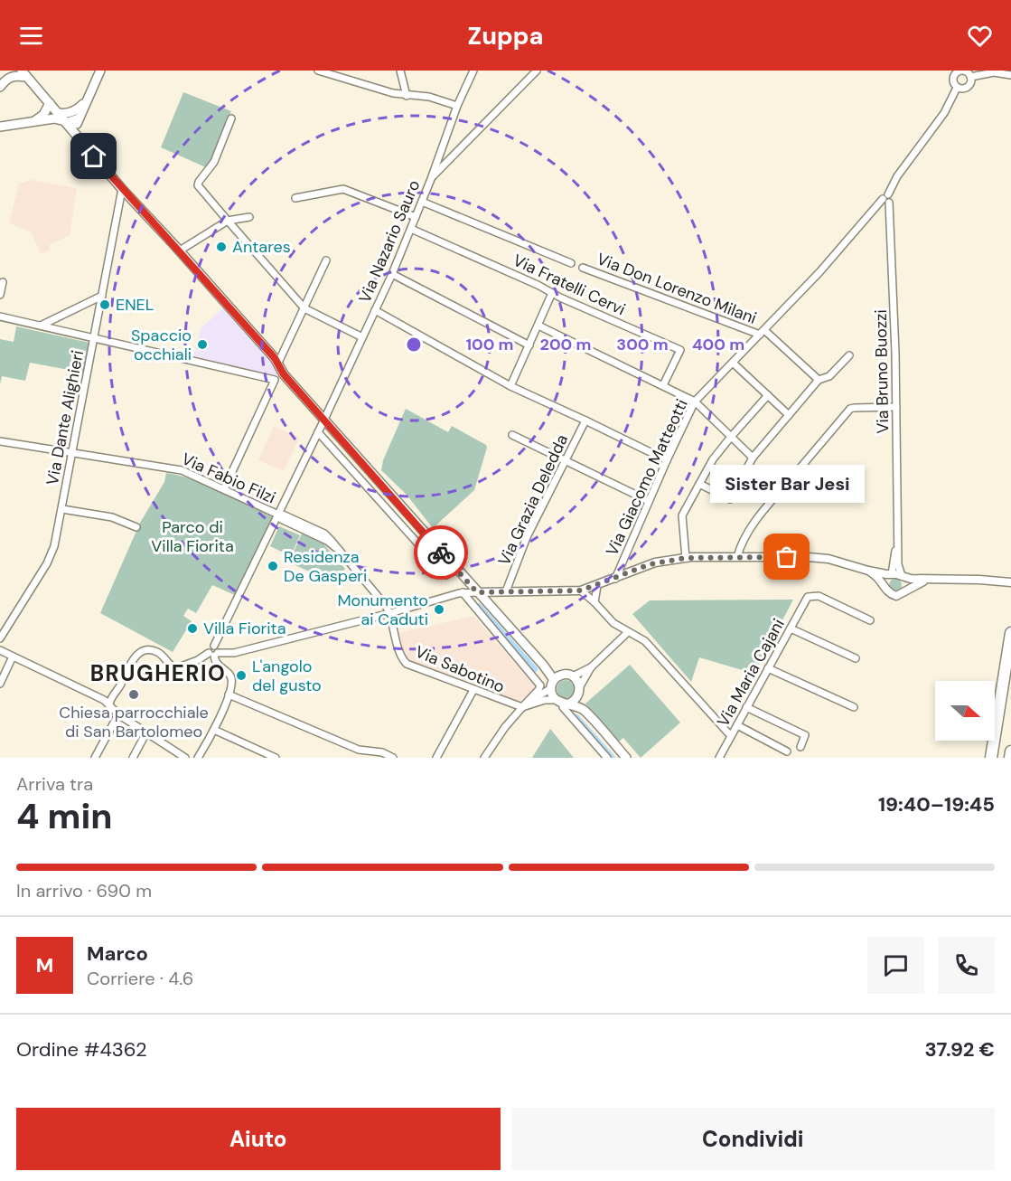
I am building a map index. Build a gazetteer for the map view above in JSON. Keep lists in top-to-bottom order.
{
  "streets": {
    "street": [
      "Via Nazario Sauro",
      "Via Fratelli Cervi",
      "Via Don Lorenzo Milani",
      "Via Bruno Buozzi",
      "Via Dante Alighieri",
      "Via Giacomo Matteotti",
      "Via Fabio Filzi",
      "Via Grazia Deledda",
      "Via Sabotino",
      "Via Maria Cajani"
    ]
  },
  "crossings": [
    ["Via Nazario Sauro", "Via Fratelli Cervi"],
    ["Via Nazario Sauro", "Via Don Lorenzo Milani"],
    ["Via Nazario Sauro", "Via Fabio Filzi"],
    ["Via Don Lorenzo Milani", "Via Giacomo Matteotti"],
    ["Via Bruno Buozzi", "Via Giacomo Matteotti"],
    ["Via Dante Alighieri", "Via Fabio Filzi"],
    ["Via Fabio Filzi", "Via Sabotino"]
  ],
  "districts": ["BRUGHERIO"],
  "parks": ["Parco di Villa Fiorita"],
  "places": [
    "Antares",
    "ENEL",
    "Spaccio occhiali",
    "Sister Bar Jesi",
    "Residenza De Gasperi",
    "Monumento ai Caduti",
    "Villa Fiorita",
    "L'angolo del gusto",
    "Chiesa parrocchiale di San Bartolomeo"
  ],
  "north": "right",
  "page": {
    "header": "Zuppa",
    "bubble": "Sister Bar Jesi",
    "heading": ["4 min", "Arriva tra", "19:40–19:45"],
    "panel": [
      "Marco",
      "Corriere · 4.6",
      "Ordine #4362",
      "37.92 €"
    ],
    "bar": "In arrivo · 690 m",
    "round": "M",
    "buttons": ["Aiuto", "Condividi"]
  },
  "rings": [
    "100 m",
    "200 m",
    "300 m",
    "400 m"
  ]
}
